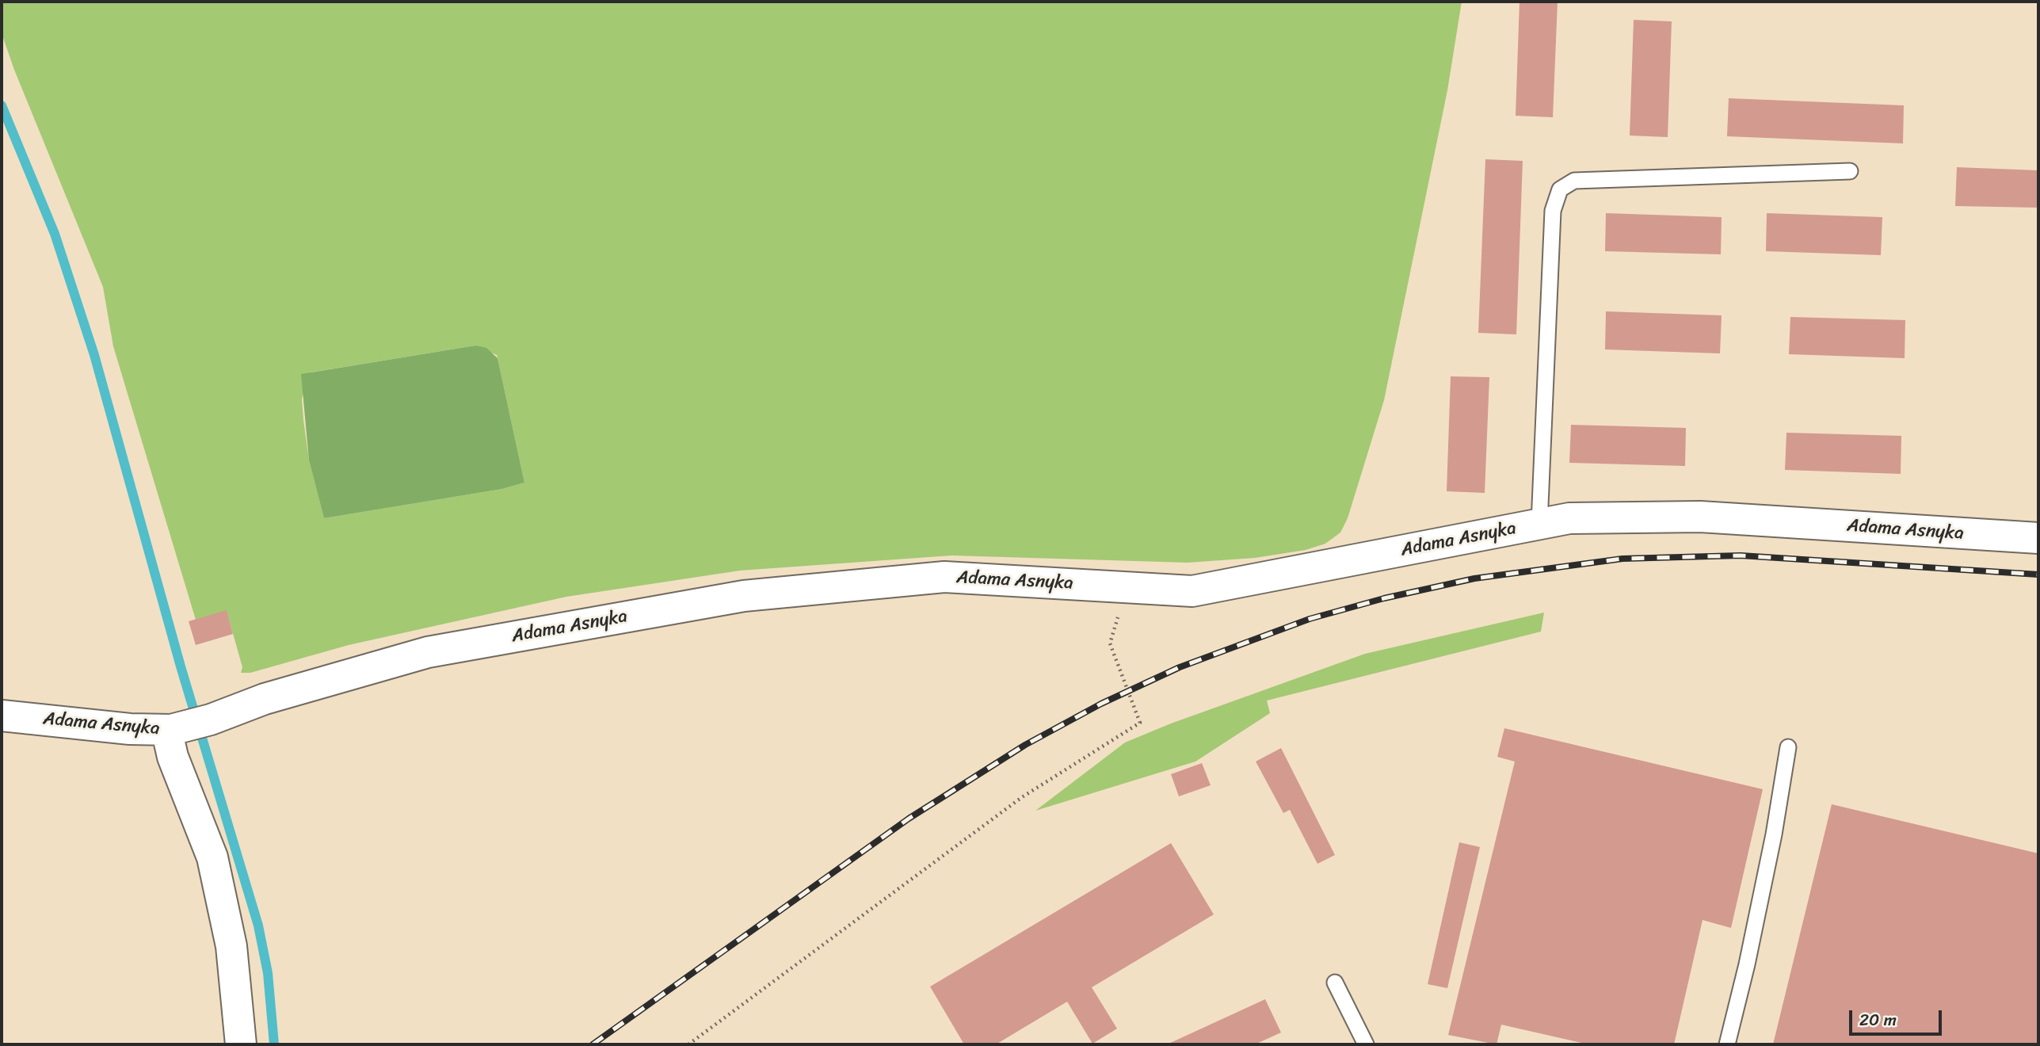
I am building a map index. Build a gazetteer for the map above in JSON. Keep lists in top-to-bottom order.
{
  "streets": {
    "street": ["Adama Asnyka"]
  },
  "scale_bar": "20 m"
}
